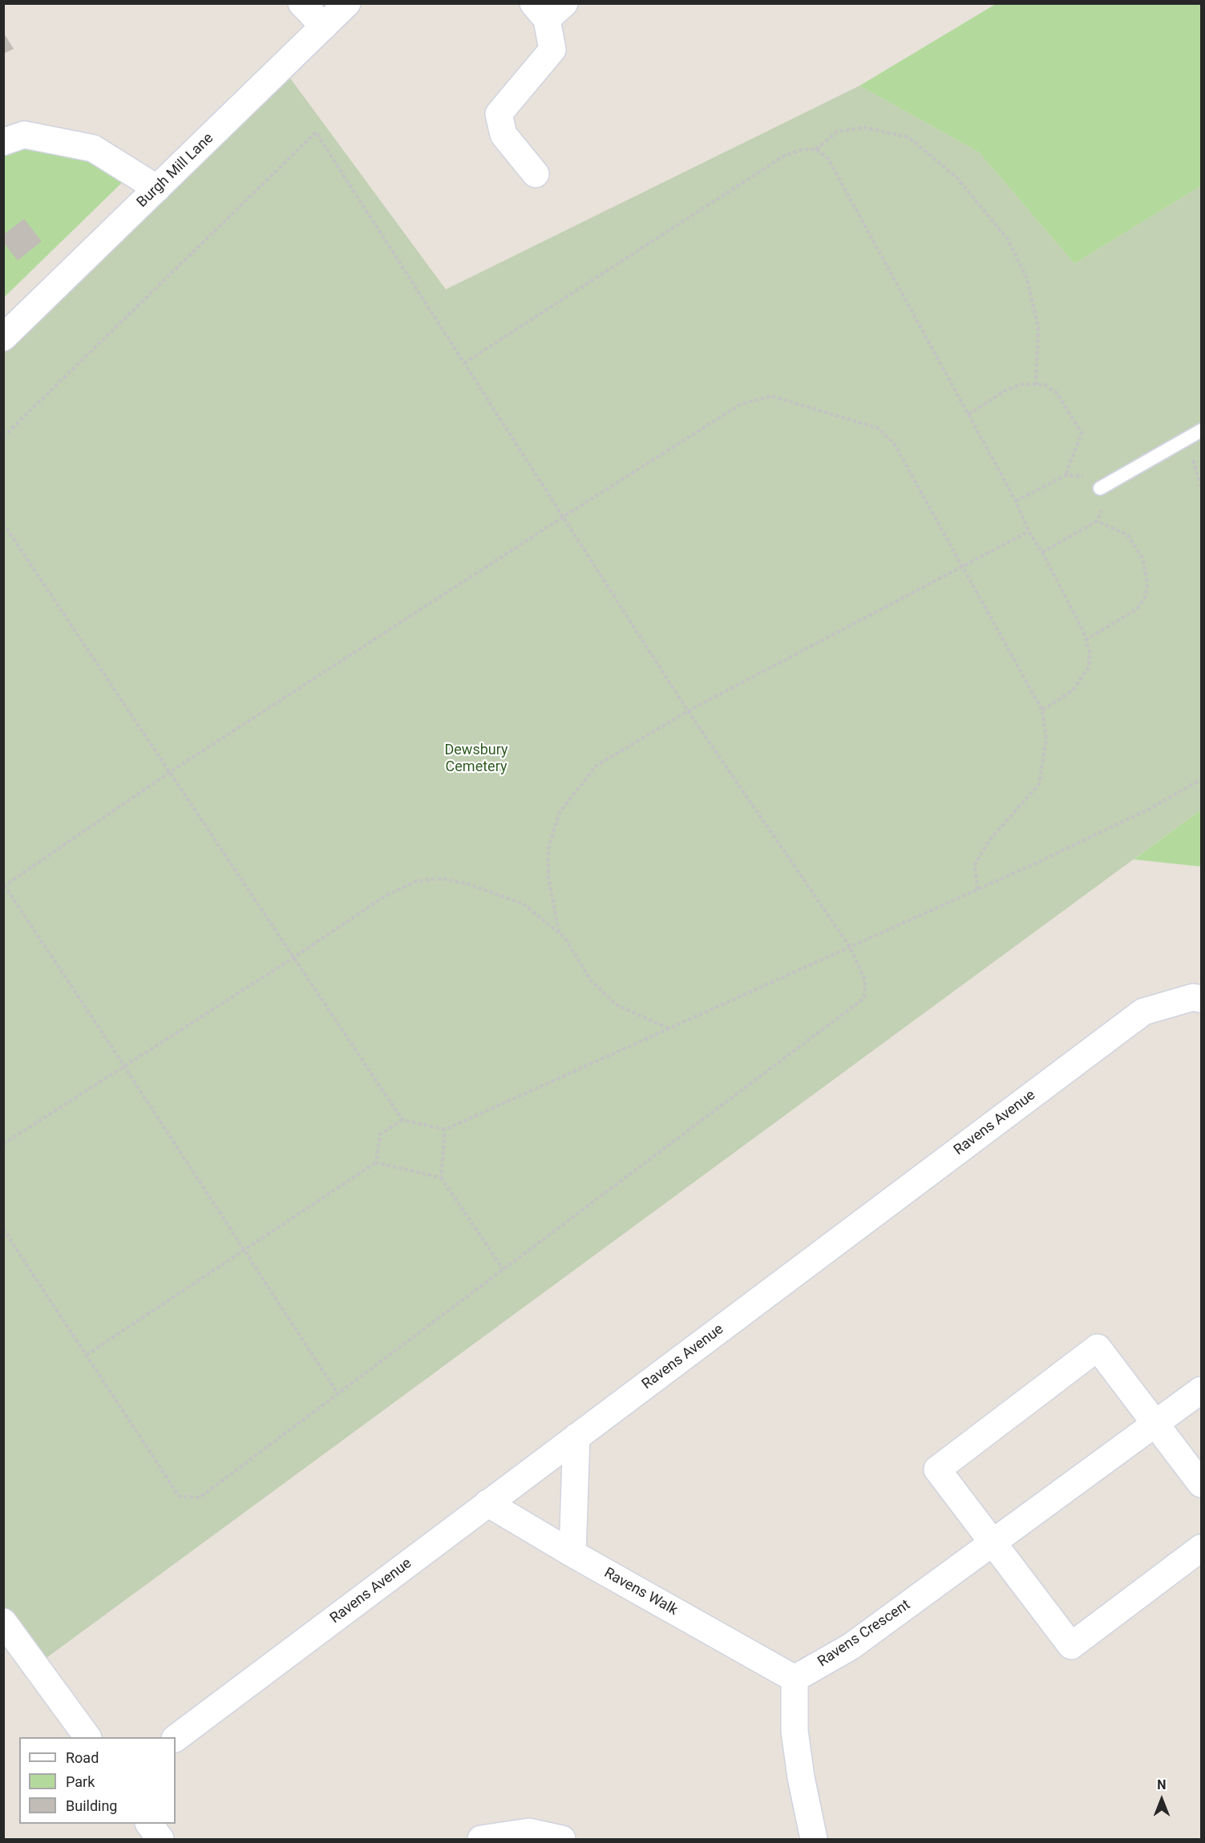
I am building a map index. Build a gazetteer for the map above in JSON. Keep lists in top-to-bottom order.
{
  "streets": {
    "street": [
      "Burgh Mill Lane",
      "Ravens Avenue",
      "Ravens Walk",
      "Ravens Crescent"
    ]
  },
  "crossings": [
    ["Ravens Avenue", "Ravens Walk"],
    ["Ravens Walk", "Ravens Crescent"]
  ],
  "parks": ["Dewsbury Cemetery"],
  "legend": ["Road", "Park", "Building"],
  "north": "top"
}
